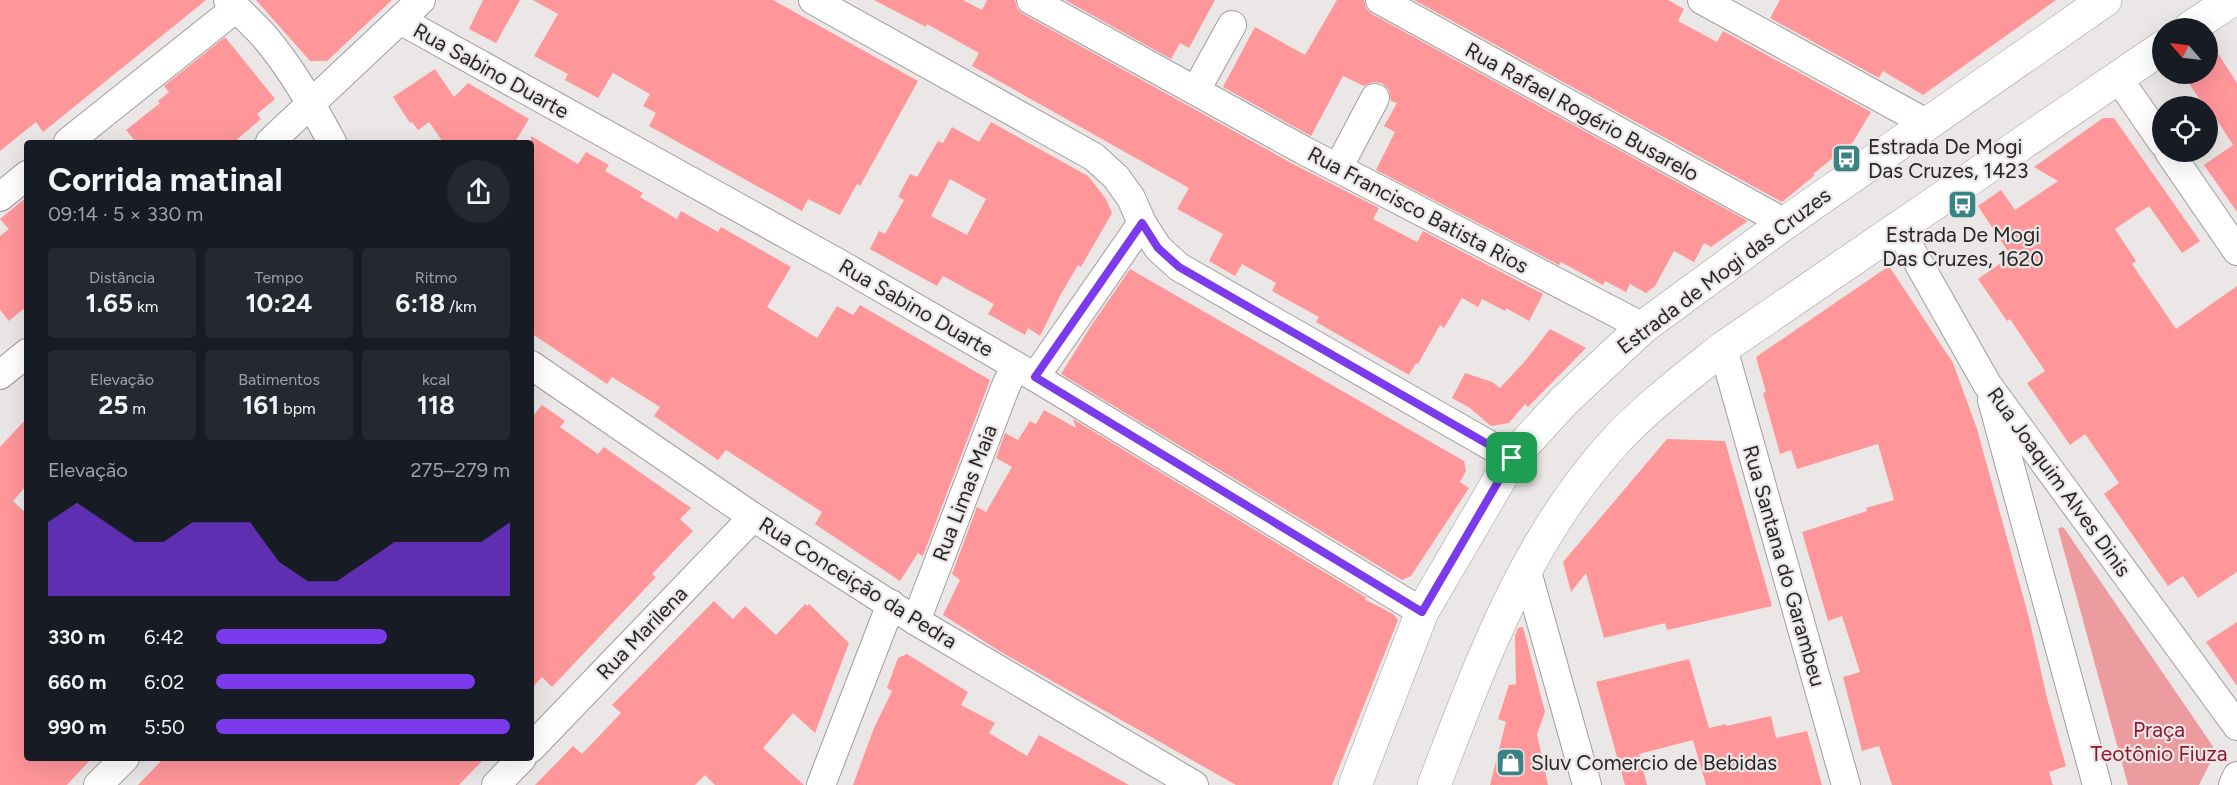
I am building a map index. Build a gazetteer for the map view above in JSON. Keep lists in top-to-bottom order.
{
  "streets": {
    "main road": ["Estrada de Mogi das Cruzes"],
    "street": [
      "Rua Sabino Duarte",
      "Rua Rafael Rogério Busarelo",
      "Rua Francisco Batista Rios",
      "Rua Joaquim Alves Dinis",
      "Rua Limas Maia",
      "Rua Santana do Garambeu",
      "Rua Conceição da Pedra",
      "Rua Marilena"
    ]
  },
  "crossings": [
    ["Rua Sabino Duarte", "Estrada de Mogi das Cruzes"],
    ["Rua Sabino Duarte", "Rua Limas Maia"],
    ["Rua Rafael Rogério Busarelo", "Estrada de Mogi das Cruzes"],
    ["Rua Francisco Batista Rios", "Estrada de Mogi das Cruzes"],
    ["Rua Limas Maia", "Rua Conceição da Pedra"],
    ["Rua Conceição da Pedra", "Rua Marilena"]
  ],
  "parks": ["Praça Teotônio Fiuza"],
  "places": {
    "bus stop": ["Estrada De Mogi Das Cruzes, 1423", "Estrada De Mogi Das Cruzes, 1620"],
    "shop": ["Sluv Comercio de Bebidas"]
  },
  "north": "top left",
  "page": {
    "heading": ["Corrida matinal", "09:14 · 5 × 330 m"],
    "stats": [
      ["Distância", "1.65 km"],
      ["Tempo", "10:24"],
      ["Ritmo", "6:18 /km"],
      ["Elevação", "25 m"],
      ["Batimentos", "161 bpm"],
      ["kcal", "118"]
    ],
    "chart": ["Elevação", "275–279 m"],
    "list": [
      {
        "name": "330 m",
        "note": "6:42"
      },
      {
        "name": "660 m",
        "note": "6:02"
      },
      {
        "name": "990 m",
        "note": "5:50"
      }
    ]
  }
}
